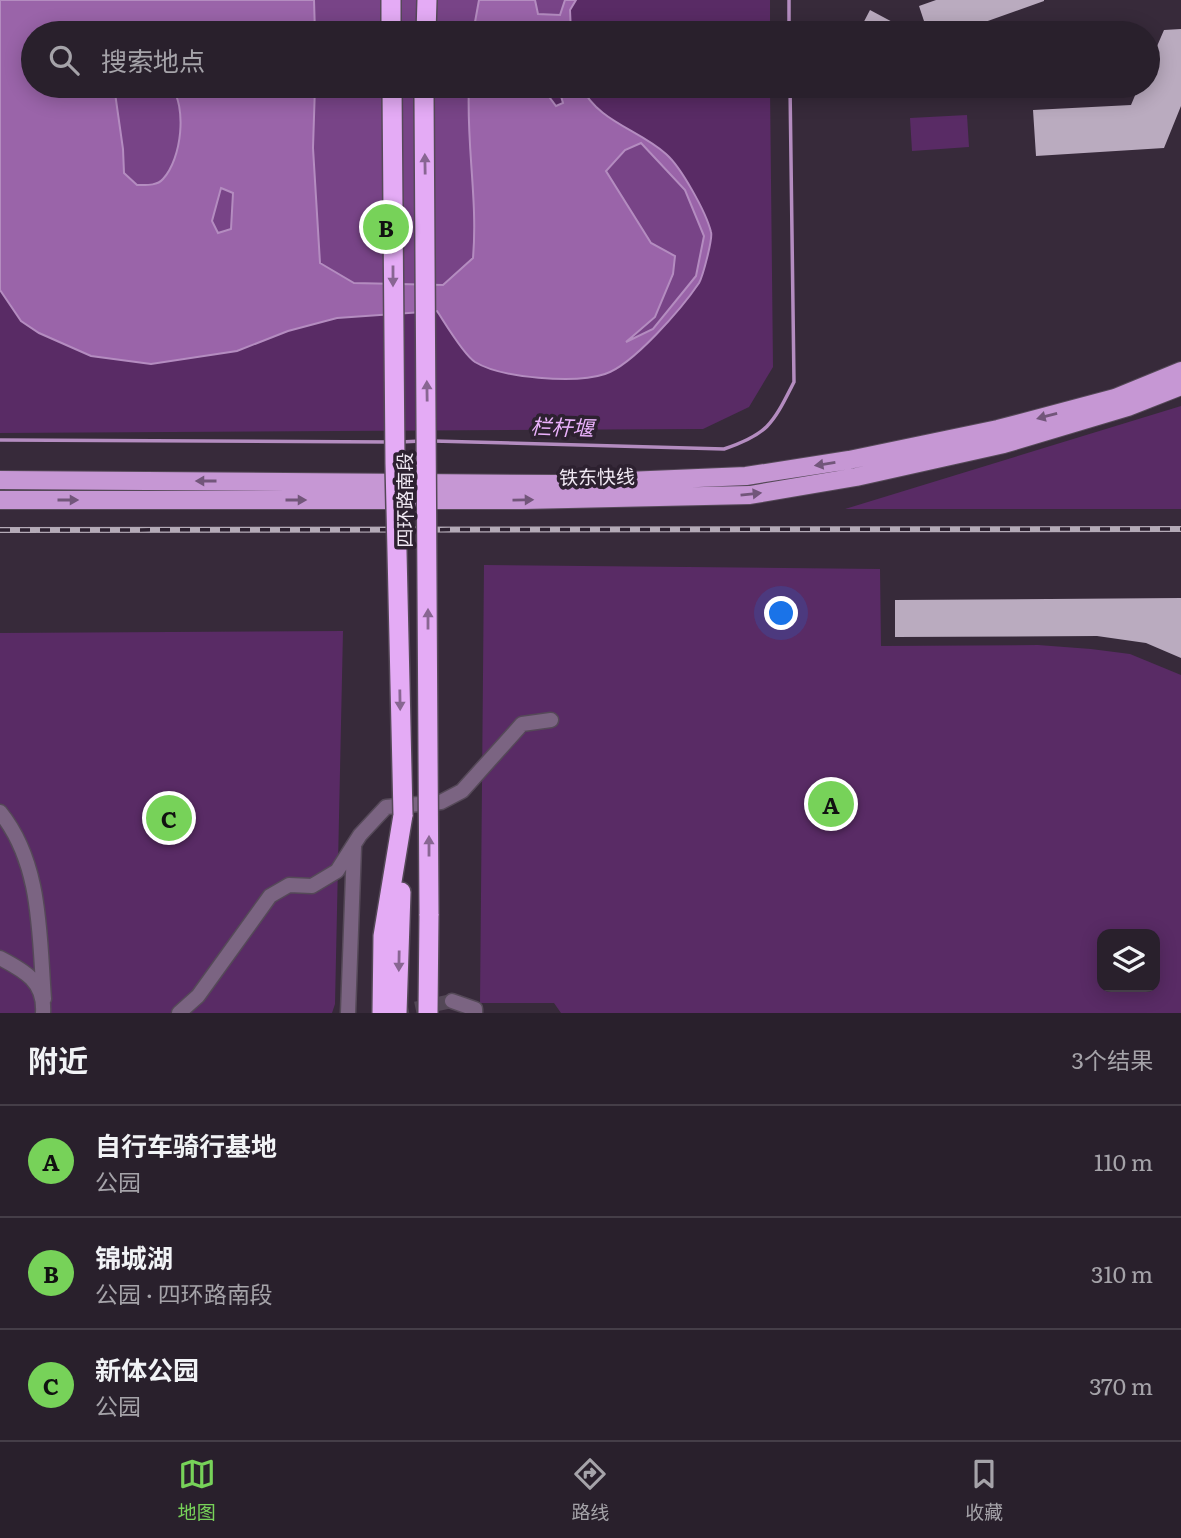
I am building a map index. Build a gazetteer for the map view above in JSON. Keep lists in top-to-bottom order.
{
  "streets": {
    "highway": ["四环路南段"],
    "main road": ["铁东快线"]
  },
  "water": ["栏杆堰"],
  "page": {
    "search": "搜索地点",
    "pins": ["B", "A", "C"],
    "heading": ["附近", "3个结果"],
    "list": [
      {
        "mark": "A",
        "name": "自行车骑行基地",
        "note": "公园",
        "value": "110 m"
      },
      {
        "mark": "B",
        "name": "锦城湖",
        "note": "公园 · 四环路南段",
        "value": "310 m"
      },
      {
        "mark": "C",
        "name": "新体公园",
        "note": "公园",
        "value": "370 m"
      }
    ],
    "nav": ["地图", "路线", "收藏"]
  }
}
